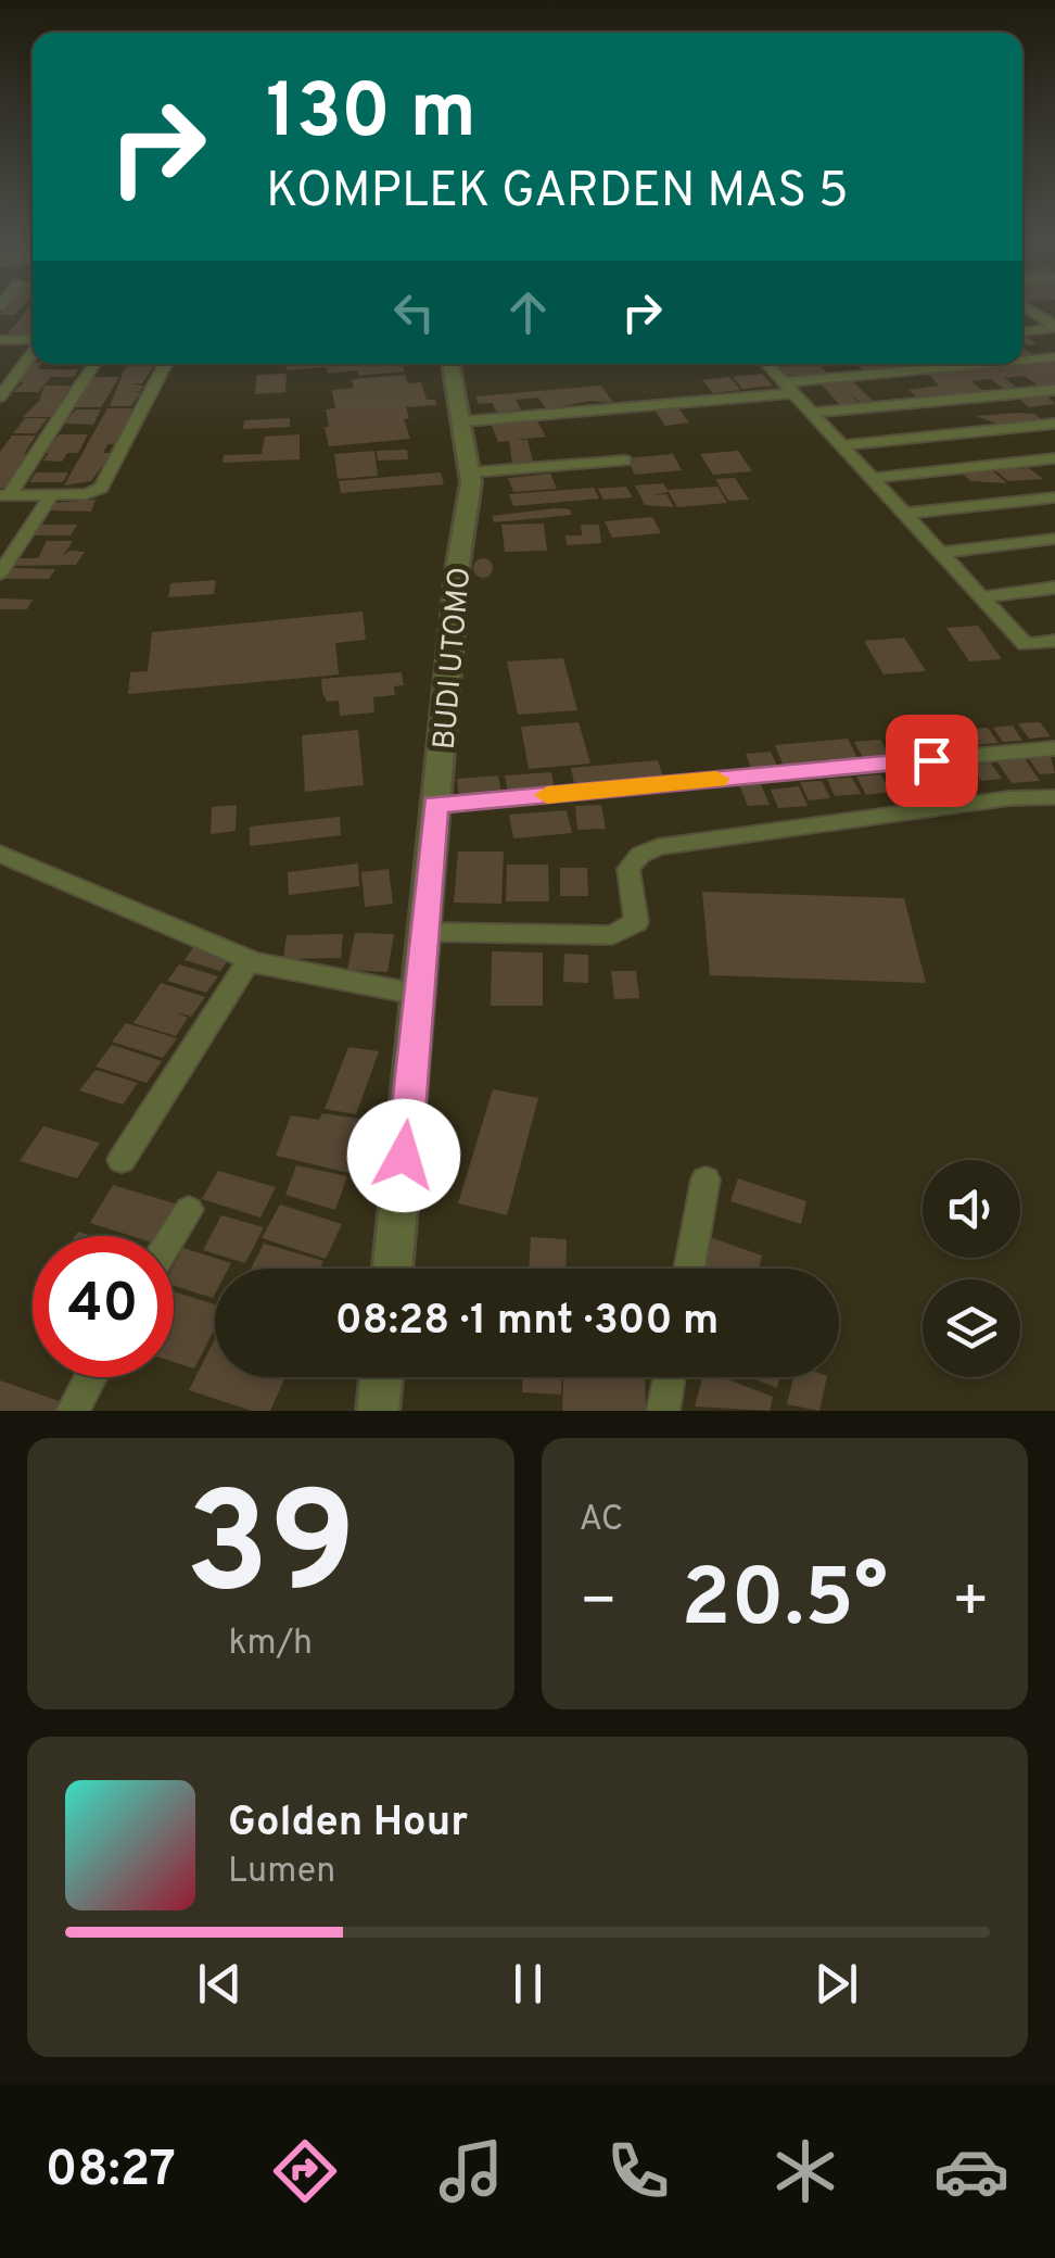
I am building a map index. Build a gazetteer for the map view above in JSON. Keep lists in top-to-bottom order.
{
  "streets": {
    "street": ["BUDI UTOMO"]
  },
  "page": {
    "turn": ["130 m", "KOMPLEK GARDEN MAS 5"],
    "limit": "40",
    "trip": "08:28 · 1 mnt · 300 m",
    "tile": [
      ["39", "km/h"],
      "AC"
    ],
    "heat": ["−", "20.5°", "+"],
    "song": ["Golden Hour", "Lumen"],
    "tabs": "08:27"
  }
}
